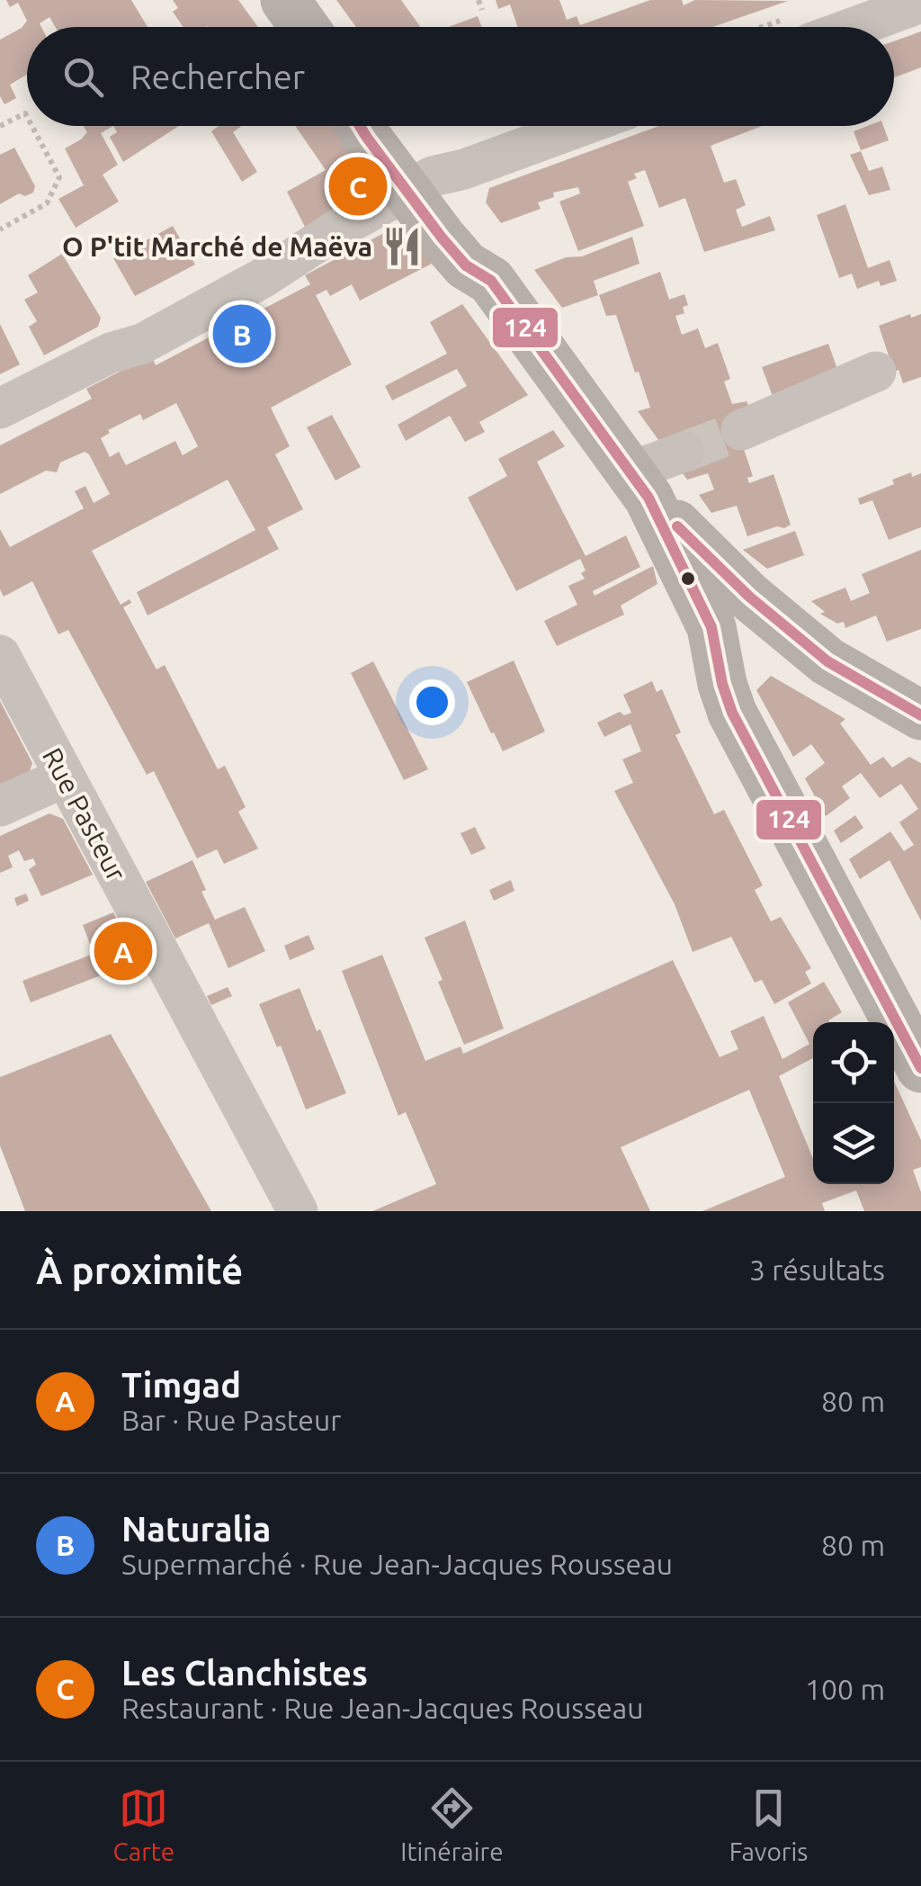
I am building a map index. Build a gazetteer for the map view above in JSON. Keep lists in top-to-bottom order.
{
  "streets": {
    "street": ["Rue Pasteur"]
  },
  "places": {
    "restaurant": ["O P'tit Marché de Maëva"]
  },
  "lines": ["transit line 124"],
  "page": {
    "search": "Rechercher",
    "pins": ["C", "B", "A"],
    "heading": ["À proximité", "3 résultats"],
    "list": [
      {
        "mark": "A",
        "name": "Timgad",
        "note": "Bar · Rue Pasteur",
        "value": "80 m"
      },
      {
        "mark": "B",
        "name": "Naturalia",
        "note": "Supermarché · Rue Jean-Jacques Rousseau",
        "value": "80 m"
      },
      {
        "mark": "C",
        "name": "Les Clanchistes",
        "note": "Restaurant · Rue Jean-Jacques Rousseau",
        "value": "100 m"
      }
    ],
    "nav": ["Carte", "Itinéraire", "Favoris"]
  }
}
